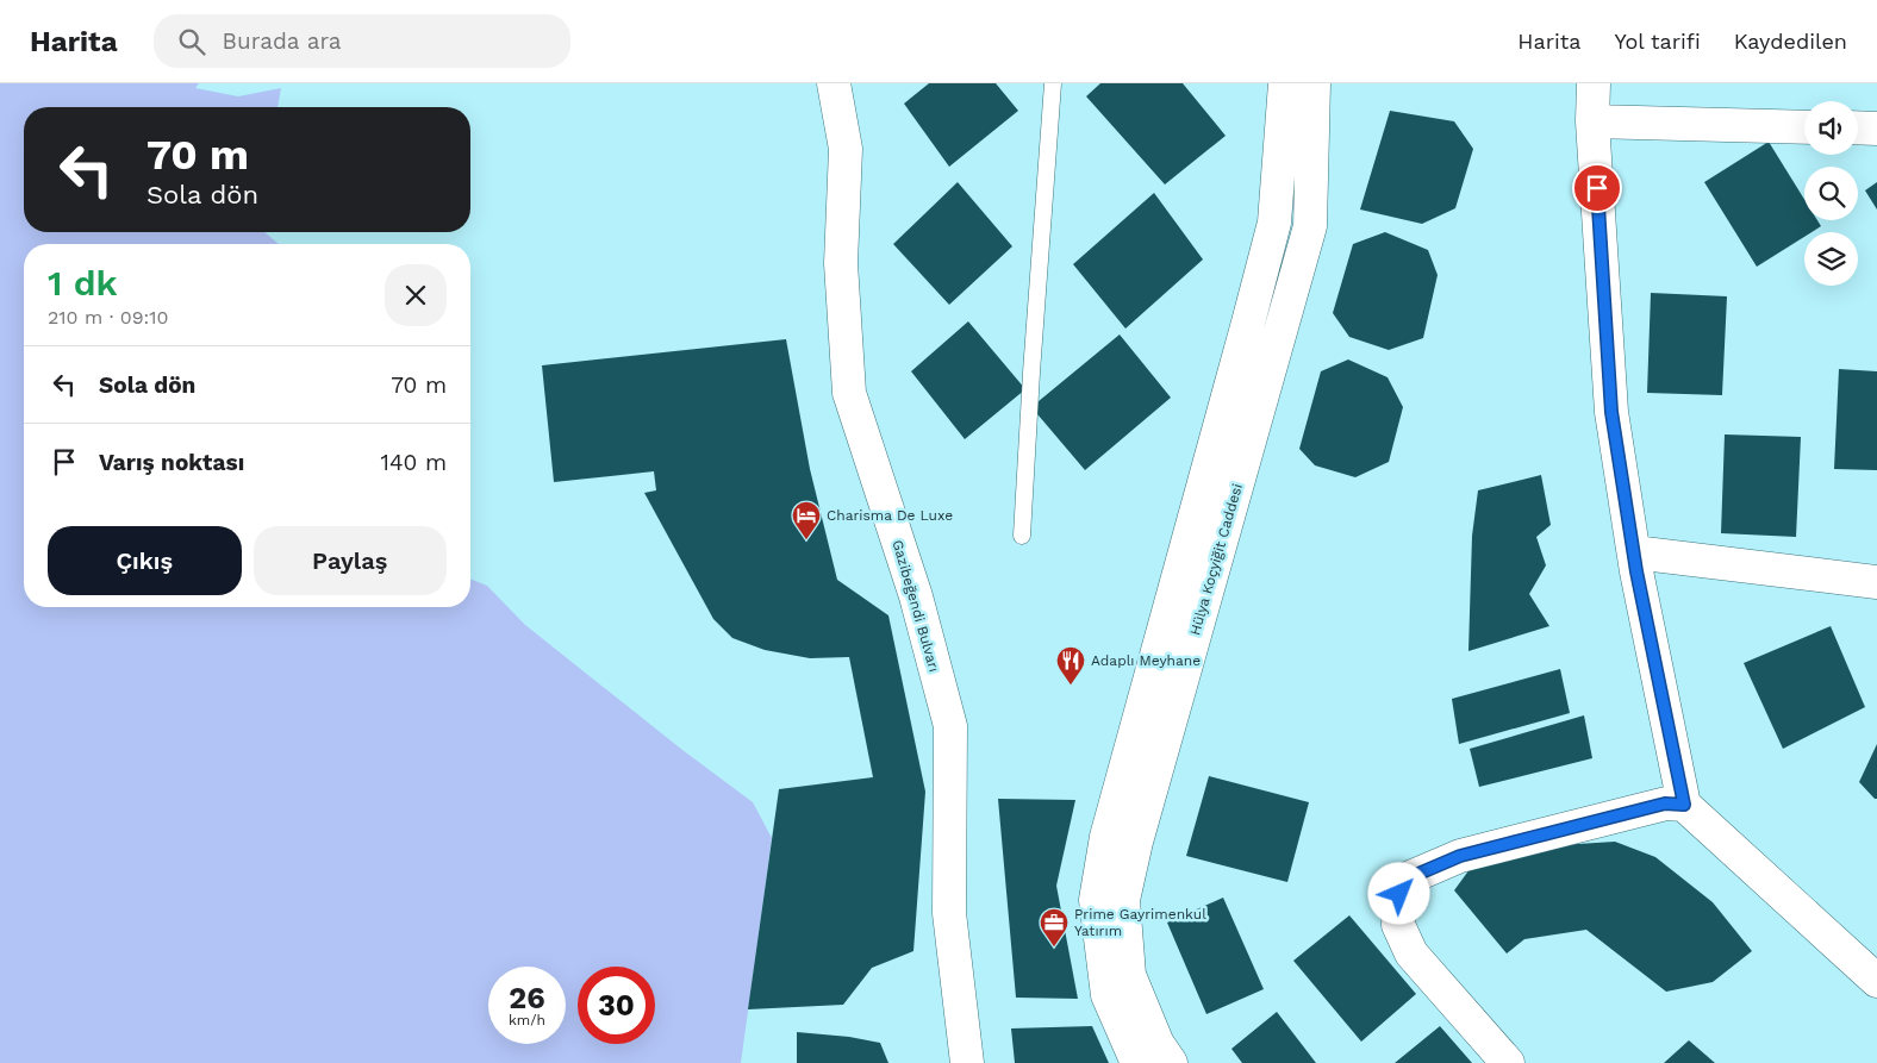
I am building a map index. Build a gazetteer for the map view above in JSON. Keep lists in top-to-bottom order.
{
  "streets": {
    "street": ["Hülya Koçyiğit Caddesi", "Gazibeğendi Bulvarı"]
  },
  "places": {
    "hotel": ["Charisma De Luxe"],
    "restaurant": ["Adaplı Meyhane"],
    "office": ["Prime Gayrimenkul Yatırım"]
  },
  "page": {
    "header": "Harita",
    "search": "Burada ara",
    "nav": ["Harita", "Yol tarifi", "Kaydedilen"],
    "turn": ["70 m", "Sola dön"],
    "heading": ["1 dk", "210 m · 09:10"],
    "list": [
      {
        "name": "Sola dön",
        "value": "70 m"
      },
      {
        "name": "Varış noktası",
        "value": "140 m"
      }
    ],
    "buttons": ["Çıkış", "Paylaş"],
    "speed": "26 km/h",
    "limit": "30"
  }
}
